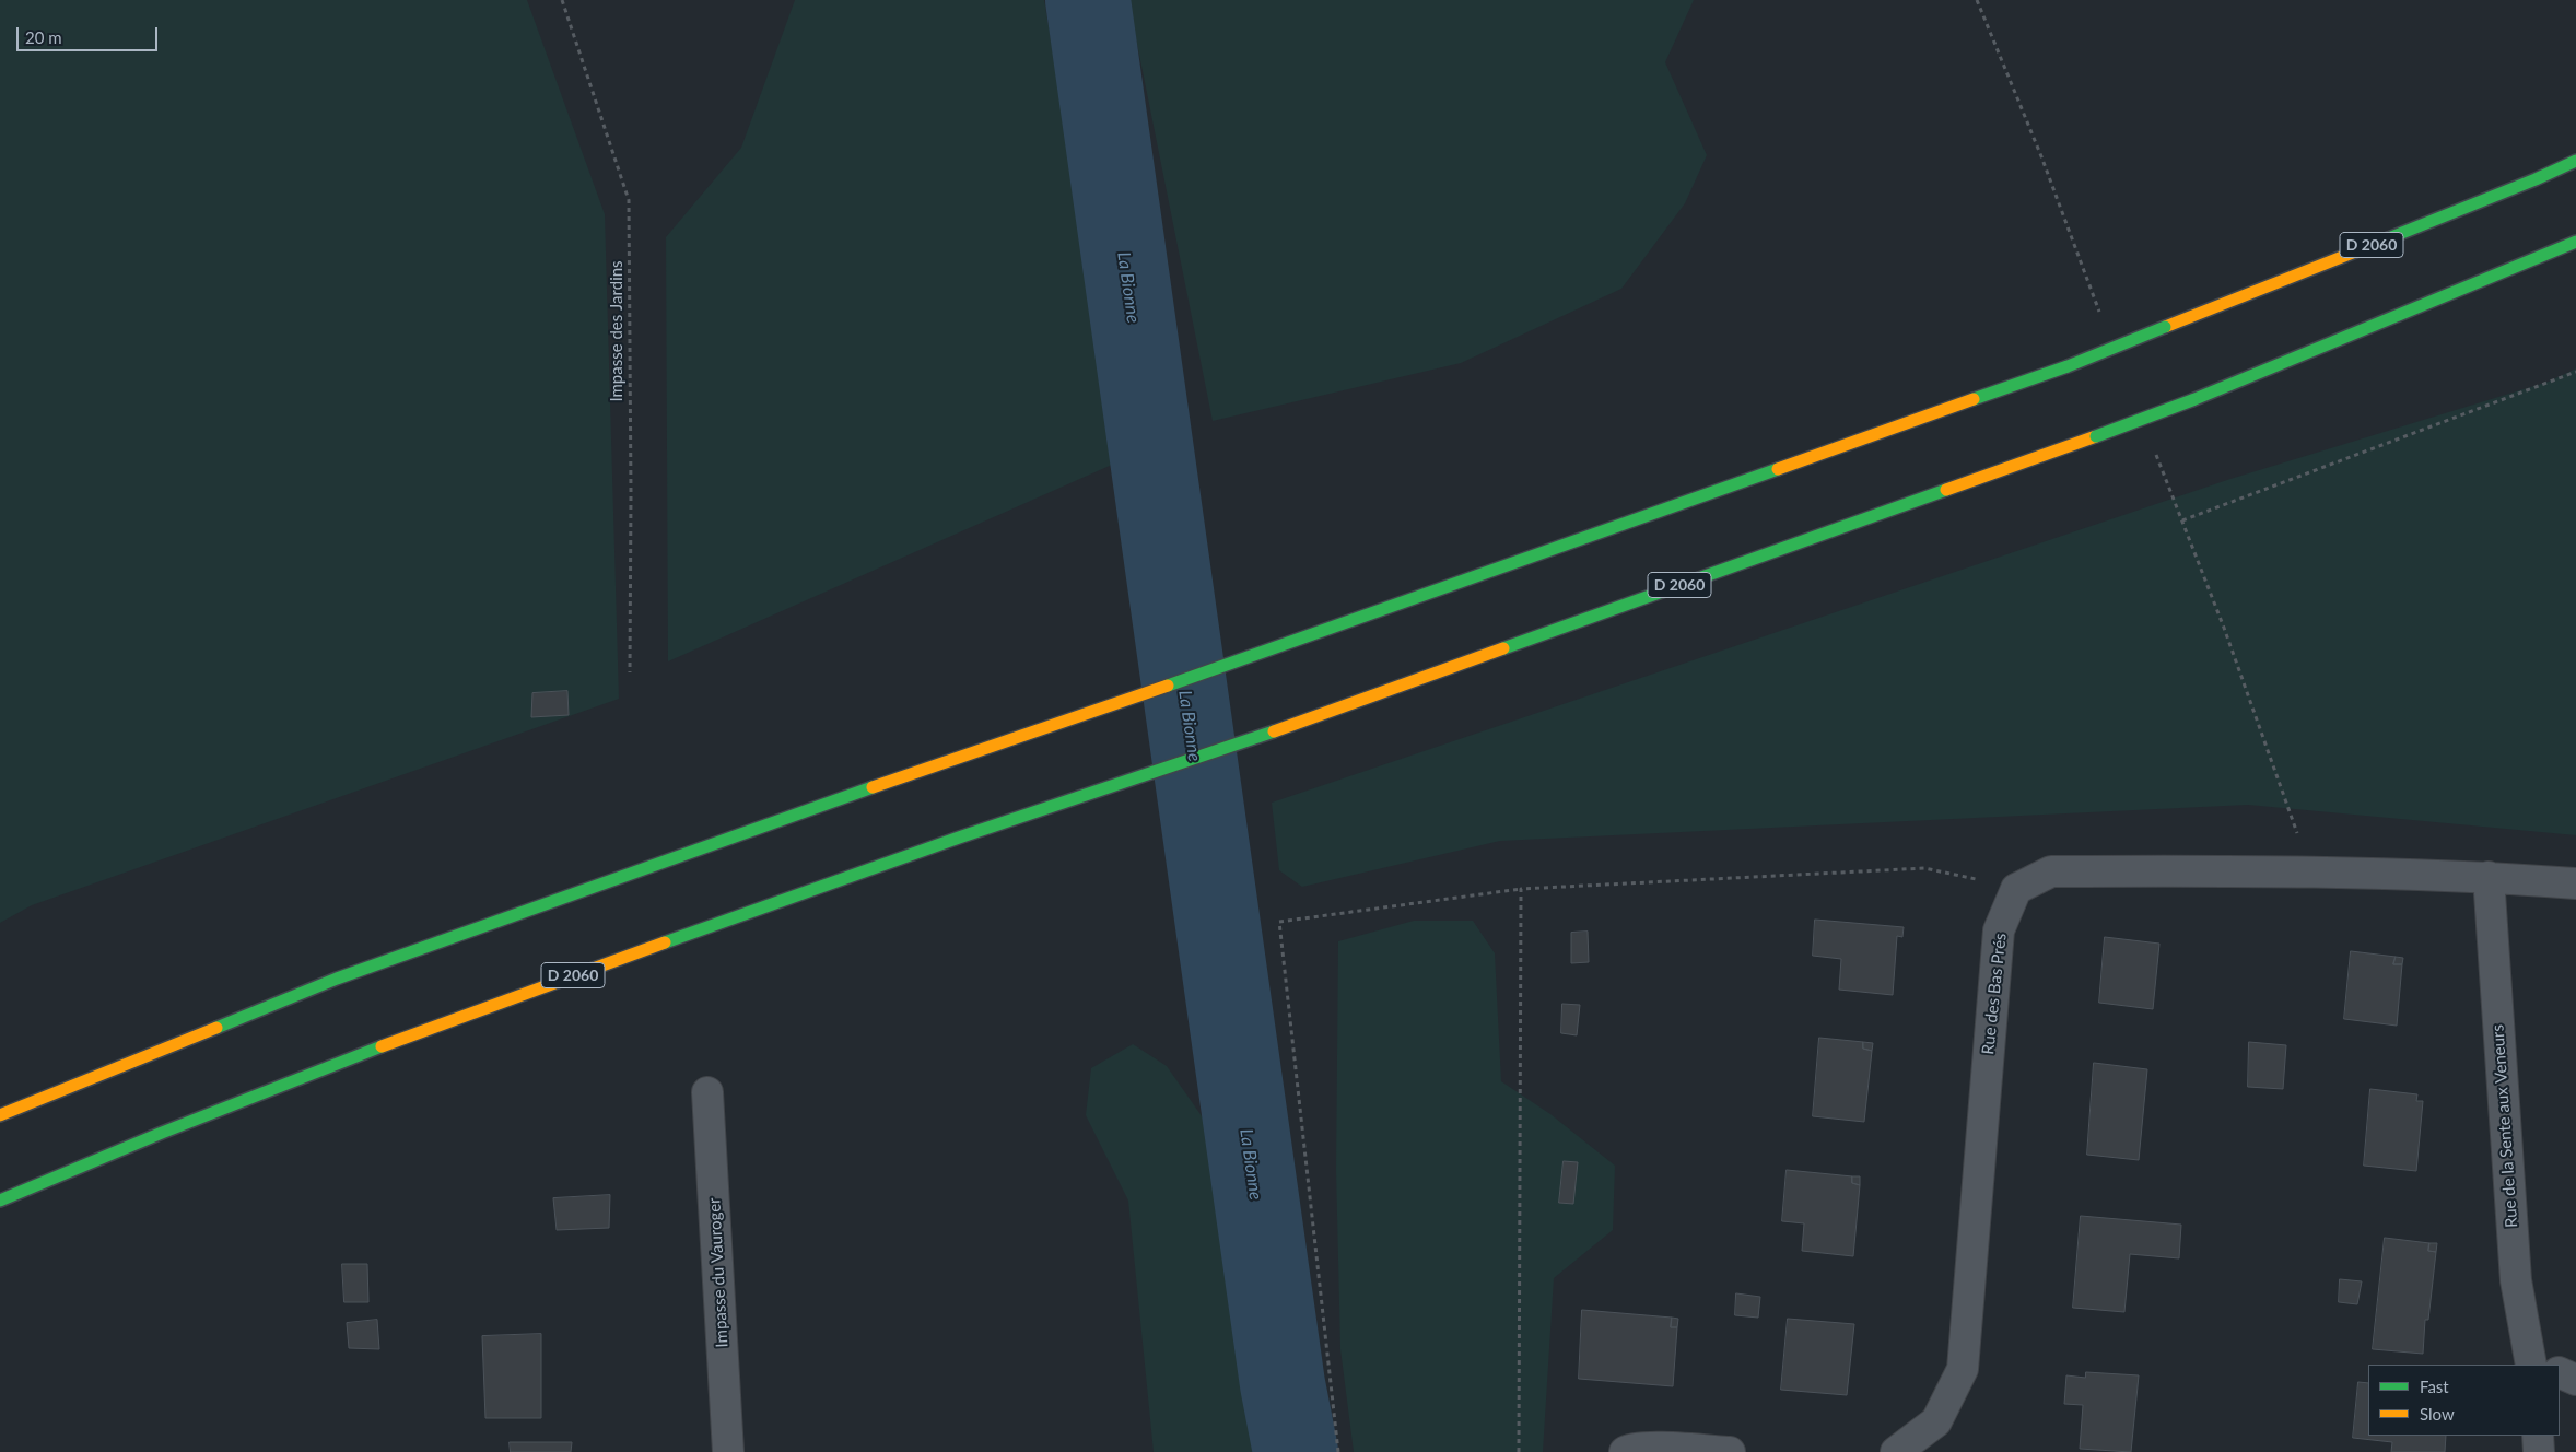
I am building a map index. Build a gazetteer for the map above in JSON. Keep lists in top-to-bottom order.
{
  "streets": {
    "highway": ["D 2060"],
    "street": ["Rue des Bas Prés", "Rue de la Sente aux Veneurs", "Impasse du Vauroger"],
    "path": ["Impasse des Jardins"]
  },
  "water": ["La Bionne"],
  "legend": ["Fast", "Slow"],
  "scale_bar": "20 m"
}
